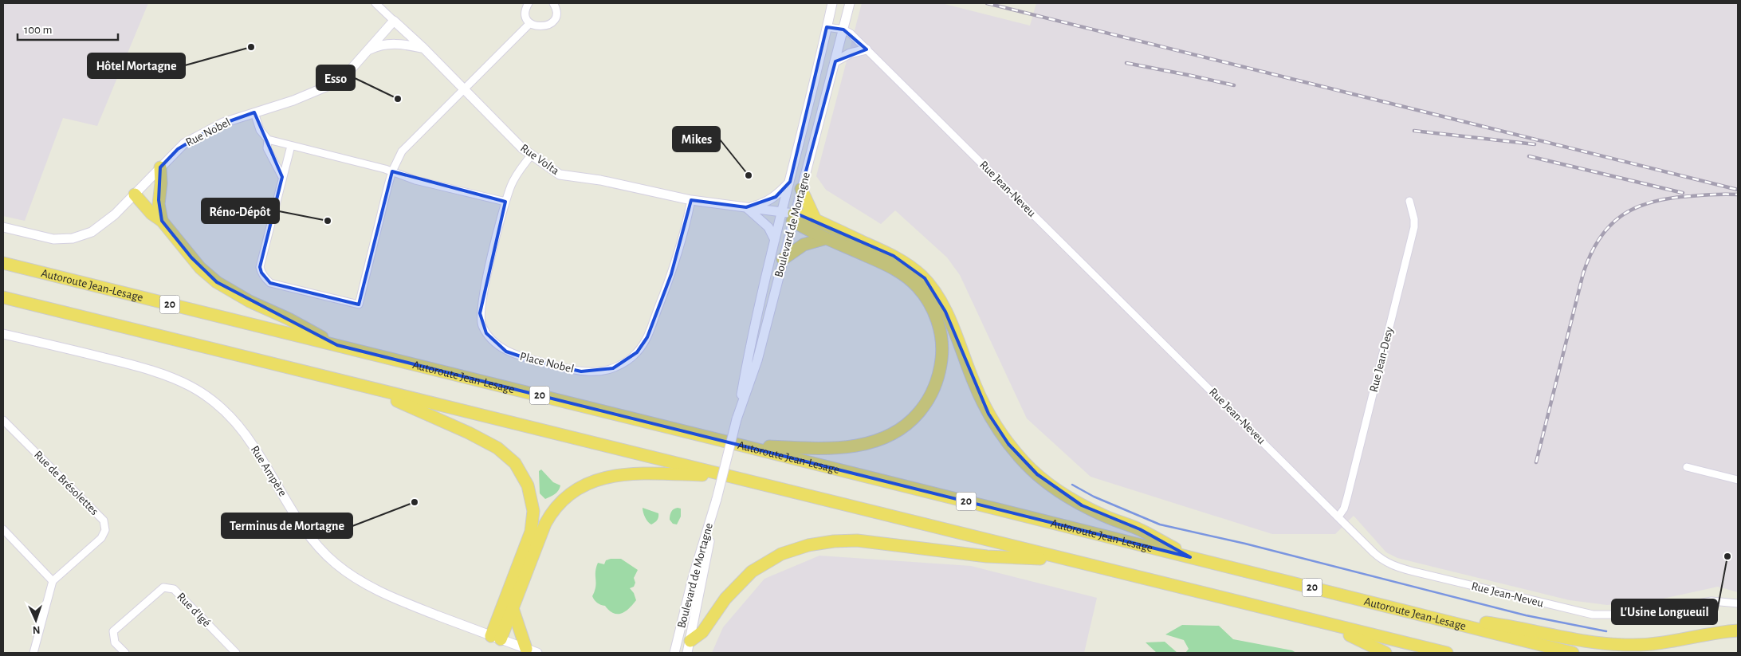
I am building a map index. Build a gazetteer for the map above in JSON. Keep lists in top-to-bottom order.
{
  "streets": {
    "highway": ["Autoroute Jean-Lesage", "20"],
    "street": [
      "Rue Nobel",
      "Rue Volta",
      "Rue Jean-Neveu",
      "Boulevard de Mortagne",
      "Rue Jean-Desy",
      "Place Nobel",
      "Rue Ampère",
      "Rue de Brésolettes",
      "Rue d'Igé"
    ]
  },
  "crossings": [
    ["Rue Nobel", "Rue Volta"],
    ["Rue Volta", "Boulevard de Mortagne"],
    ["Rue Volta", "Place Nobel"],
    ["Rue Jean-Neveu", "Boulevard de Mortagne"],
    ["Rue Jean-Neveu", "Rue Jean-Desy"]
  ],
  "places": [
    "Hôtel Mortagne",
    "Esso",
    "Mikes",
    "Réno-Dépôt",
    "Terminus de Mortagne",
    "L'Usine Longueuil"
  ],
  "scale_bar": "100 m",
  "north": "bottom"
}
